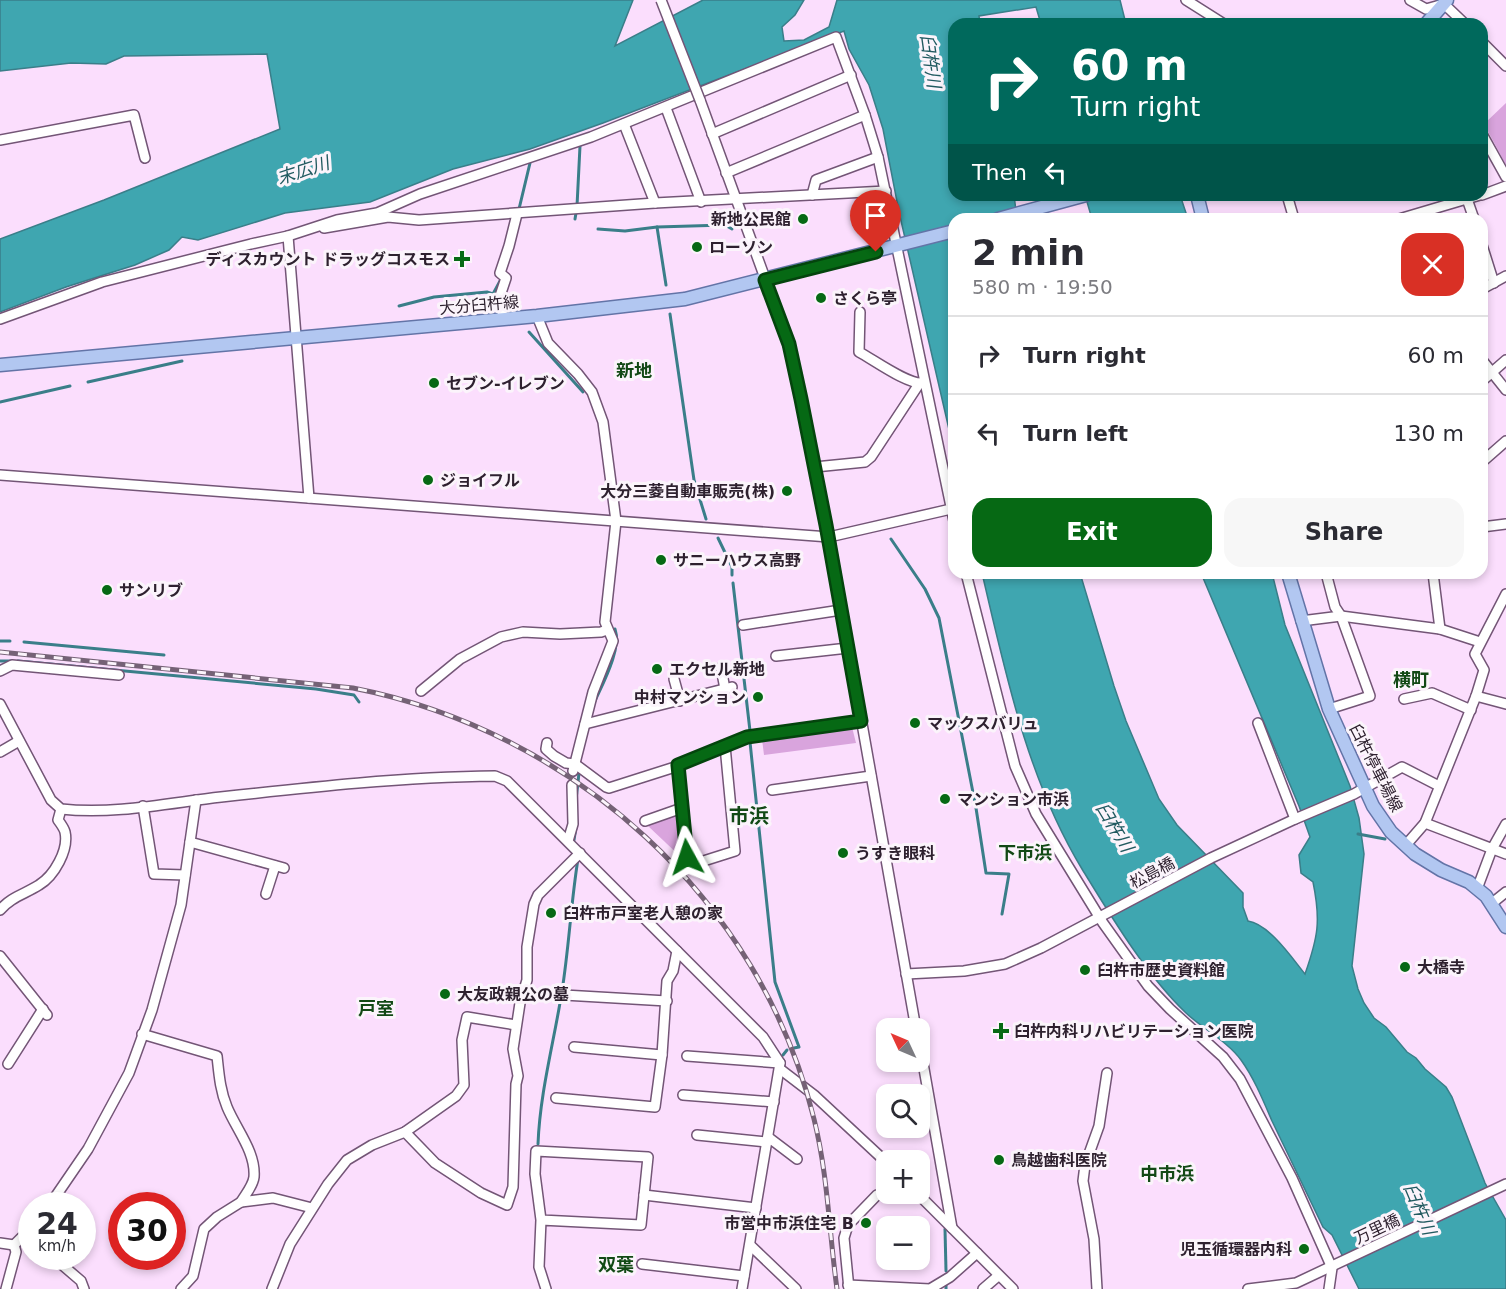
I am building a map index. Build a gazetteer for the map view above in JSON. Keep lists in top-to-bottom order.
{
  "streets": {
    "main road": ["大分臼杵線", "臼杵停車場線"],
    "street": ["松島橋", "万里橋"]
  },
  "crossings": [
    ["臼杵停車場線", "松島橋"]
  ],
  "districts": [
    "新地",
    "横町",
    "市浜",
    "下市浜",
    "戸室",
    "中市浜",
    "双葉"
  ],
  "water": ["臼杵川", "末広川"],
  "places": {
    "other": [
      "新地公民館",
      "ローソン",
      "さくら亭",
      "セブン-イレブン",
      "ジョイフル",
      "大分三菱自動車販売(株)",
      "サニーハウス高野",
      "サンリブ",
      "エクセル新地",
      "中村マンション",
      "マックスバリュ",
      "マンション市浜",
      "うすき眼科",
      "臼杵市戸室老人憩の家",
      "大橋寺",
      "臼杵市歴史資料館",
      "大友政親公の墓",
      "鳥越歯科医院",
      "市営中市浜住宅 B",
      "児玉循環器内科"
    ],
    "health": ["ディスカウント ドラッグコスモス", "臼杵内科リハビリテーション医院"]
  },
  "north": "top left",
  "page": {
    "turn": ["60 m", "Turn right"],
    "then": "Then",
    "heading": ["2 min", "580 m · 19:50"],
    "list": [
      {
        "name": "Turn right",
        "value": "60 m"
      },
      {
        "name": "Turn left",
        "value": "130 m"
      }
    ],
    "buttons": ["Exit", "Share"],
    "map_buttons": ["+", "−"],
    "speed": "24 km/h",
    "limit": "30"
  }
}
